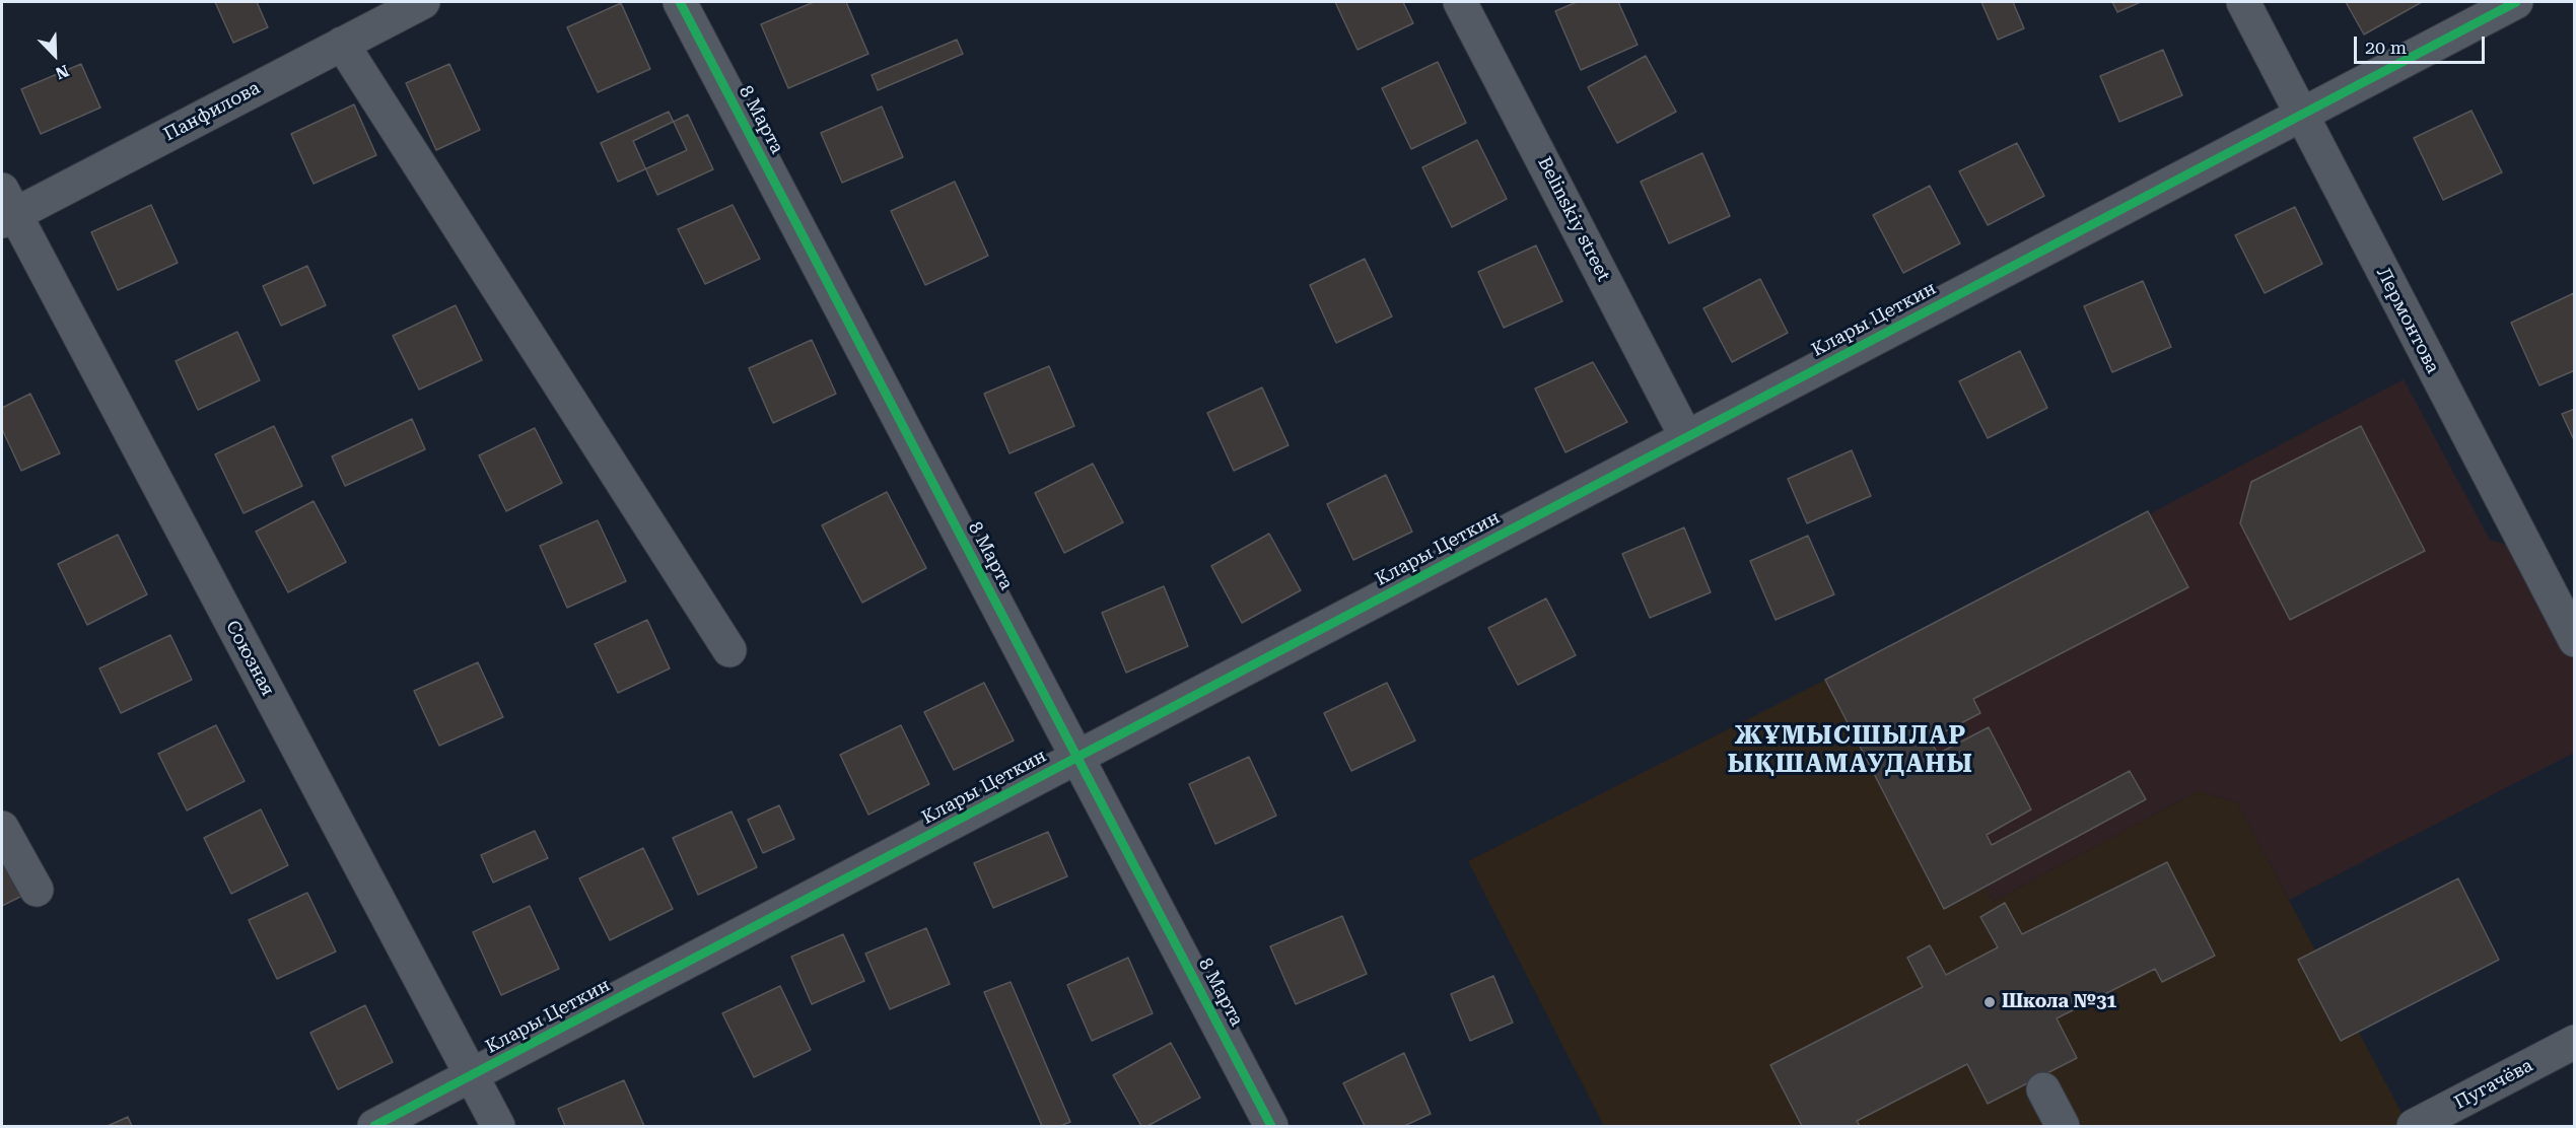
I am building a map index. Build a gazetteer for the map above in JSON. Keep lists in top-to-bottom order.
{
  "streets": {
    "street": [
      "Панфилова",
      "8 Марта",
      "Belinskiy street",
      "Клары Цеткин",
      "Лермонтова",
      "Союзная",
      "Пугачёва"
    ]
  },
  "crossings": [
    ["Панфилова", "Союзная"],
    ["8 Марта", "Клары Цеткин"],
    ["Belinskiy street", "Клары Цеткин"],
    ["Клары Цеткин", "Лермонтова"],
    ["Клары Цеткин", "Союзная"]
  ],
  "districts": ["ЖҰМЫСШЫЛАР ЫҚШАМАУДАНЫ"],
  "places": ["Школа №31"],
  "scale_bar": "20 m",
  "north": "bottom right"
}
